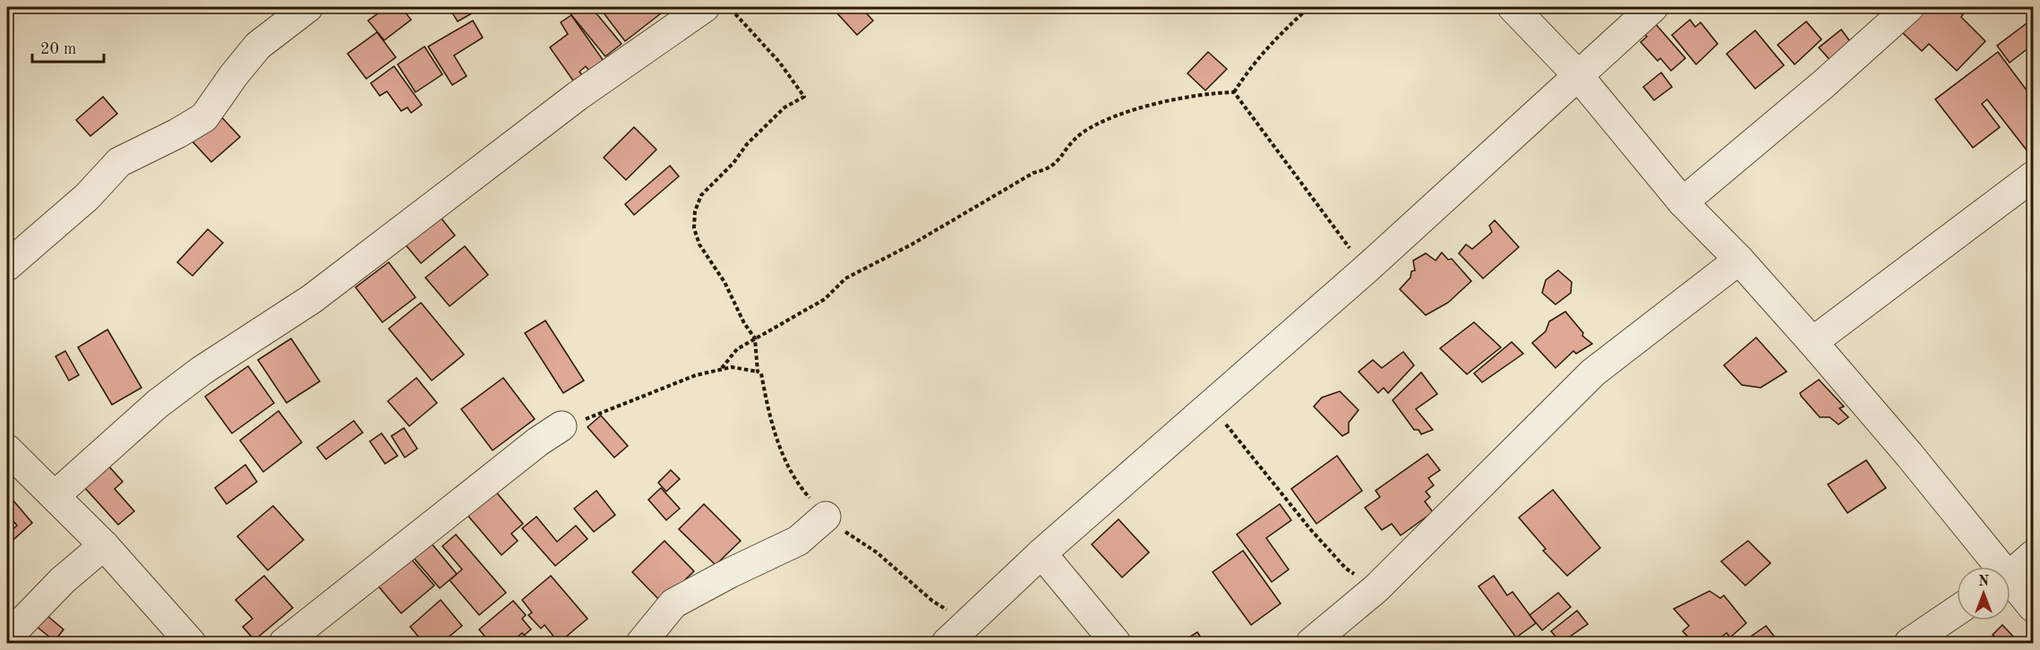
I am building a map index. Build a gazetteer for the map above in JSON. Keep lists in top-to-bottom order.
{
  "scale_bar": "20 m",
  "north": "top"
}
